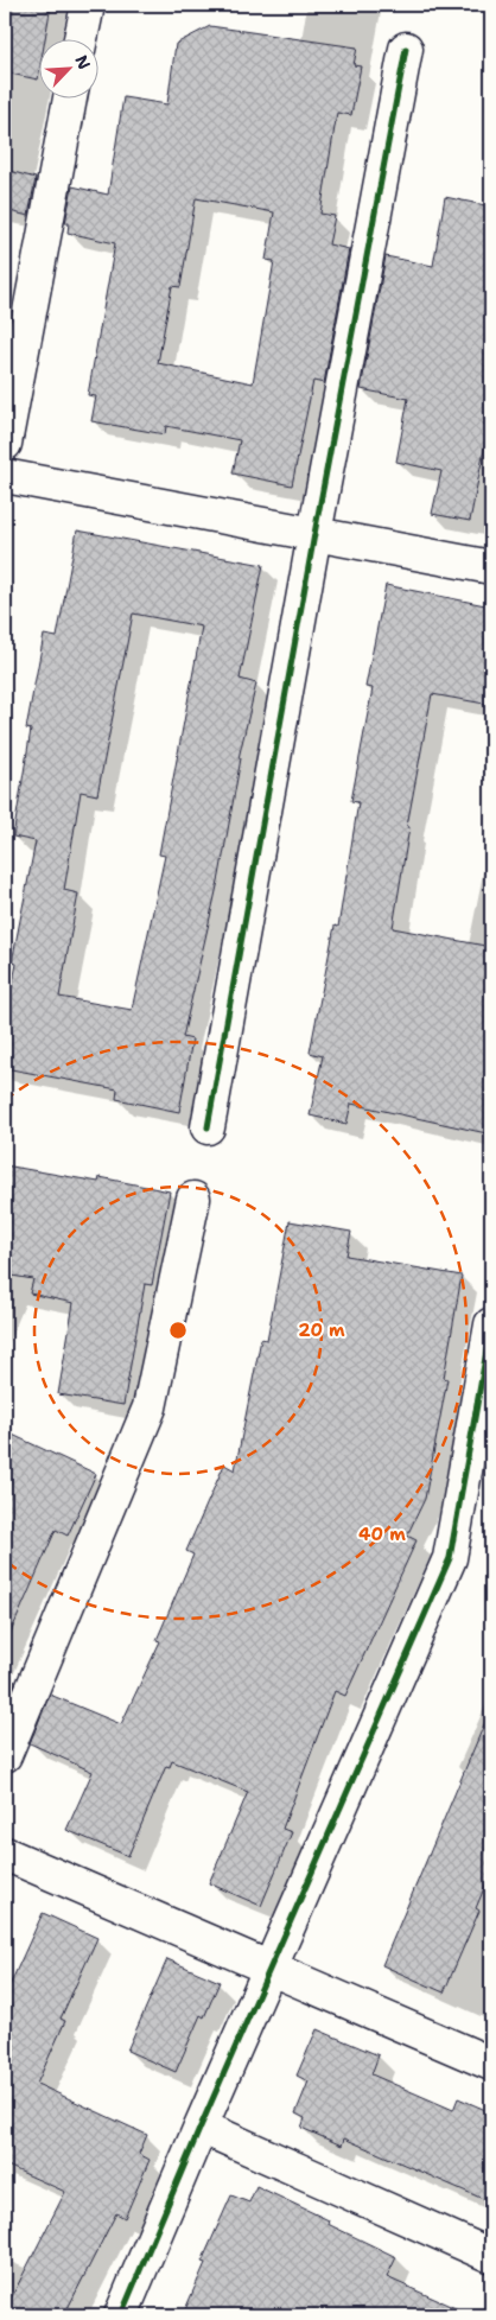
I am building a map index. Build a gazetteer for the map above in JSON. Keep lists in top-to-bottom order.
{
  "north": "top right",
  "rings": ["20 m", "40 m"]
}
